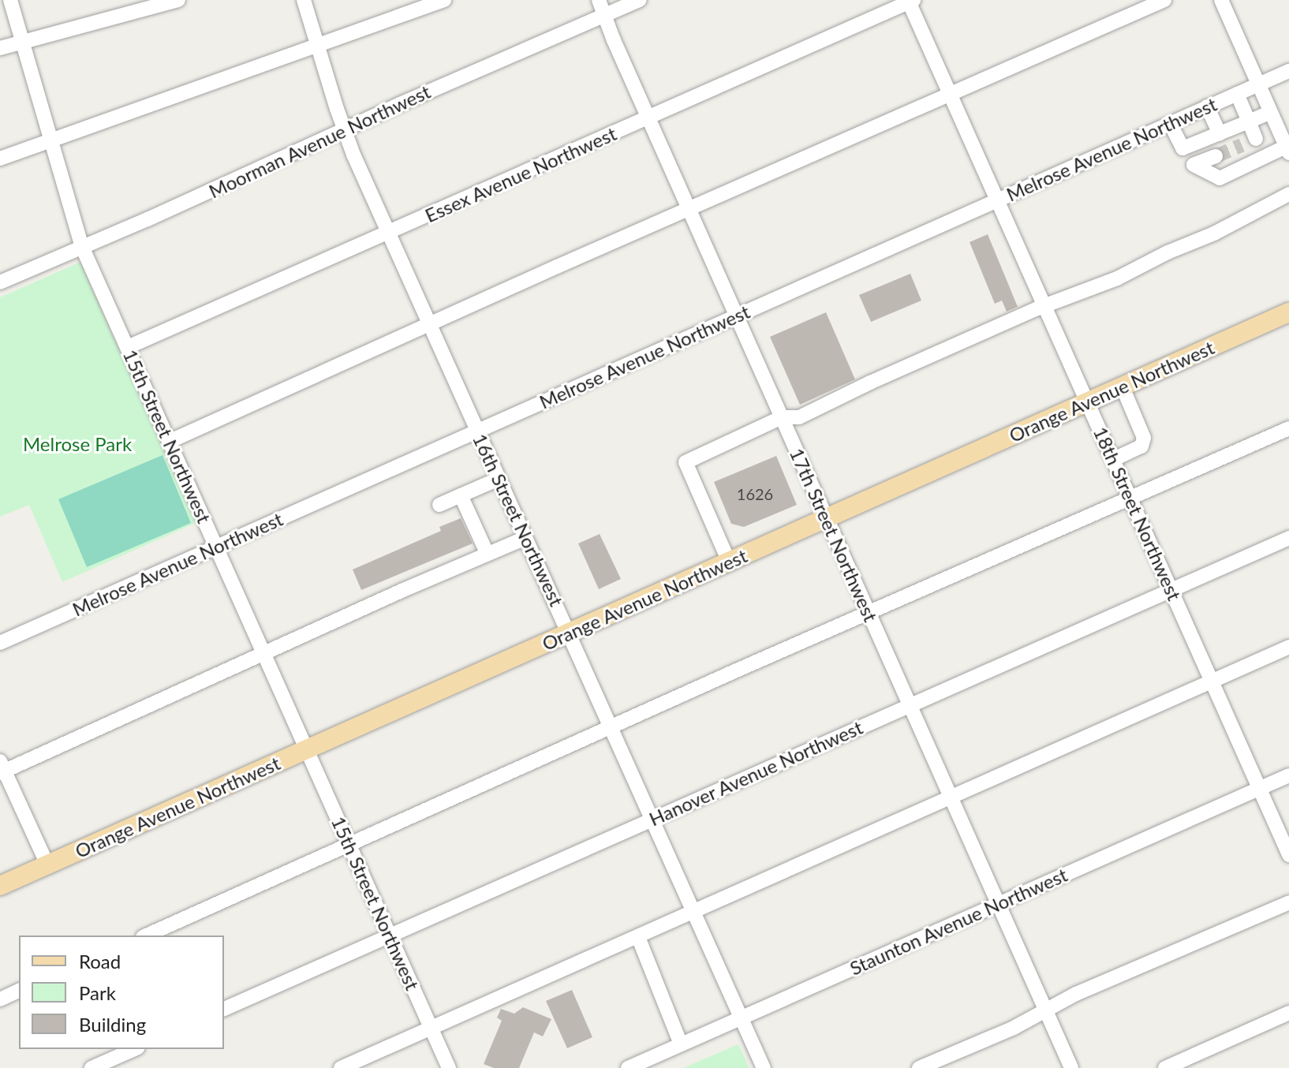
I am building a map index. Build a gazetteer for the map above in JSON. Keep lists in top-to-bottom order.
{
  "streets": {
    "main road": ["Orange Avenue Northwest"],
    "street": [
      "Moorman Avenue Northwest",
      "Melrose Avenue Northwest",
      "Essex Avenue Northwest",
      "15th Street Northwest",
      "18th Street Northwest",
      "16th Street Northwest",
      "17th Street Northwest",
      "Hanover Avenue Northwest",
      "Staunton Avenue Northwest"
    ]
  },
  "crossings": [
    ["Moorman Avenue Northwest", "15th Street Northwest"],
    ["Moorman Avenue Northwest", "16th Street Northwest"],
    ["Moorman Avenue Northwest", "17th Street Northwest"],
    ["Melrose Avenue Northwest", "15th Street Northwest"],
    ["Melrose Avenue Northwest", "18th Street Northwest"],
    ["Melrose Avenue Northwest", "16th Street Northwest"],
    ["Melrose Avenue Northwest", "17th Street Northwest"],
    ["Essex Avenue Northwest", "15th Street Northwest"],
    ["Essex Avenue Northwest", "18th Street Northwest"],
    ["Essex Avenue Northwest", "16th Street Northwest"],
    ["Essex Avenue Northwest", "17th Street Northwest"],
    ["Orange Avenue Northwest", "15th Street Northwest"],
    ["Orange Avenue Northwest", "18th Street Northwest"],
    ["Orange Avenue Northwest", "16th Street Northwest"],
    ["Orange Avenue Northwest", "17th Street Northwest"],
    ["15th Street Northwest", "Hanover Avenue Northwest"],
    ["18th Street Northwest", "Hanover Avenue Northwest"],
    ["18th Street Northwest", "Staunton Avenue Northwest"],
    ["16th Street Northwest", "Hanover Avenue Northwest"],
    ["16th Street Northwest", "Staunton Avenue Northwest"],
    ["17th Street Northwest", "Hanover Avenue Northwest"],
    ["17th Street Northwest", "Staunton Avenue Northwest"]
  ],
  "parks": ["Melrose Park"],
  "house_numbers": ["1626"],
  "legend": ["Road", "Park", "Building"]
}
